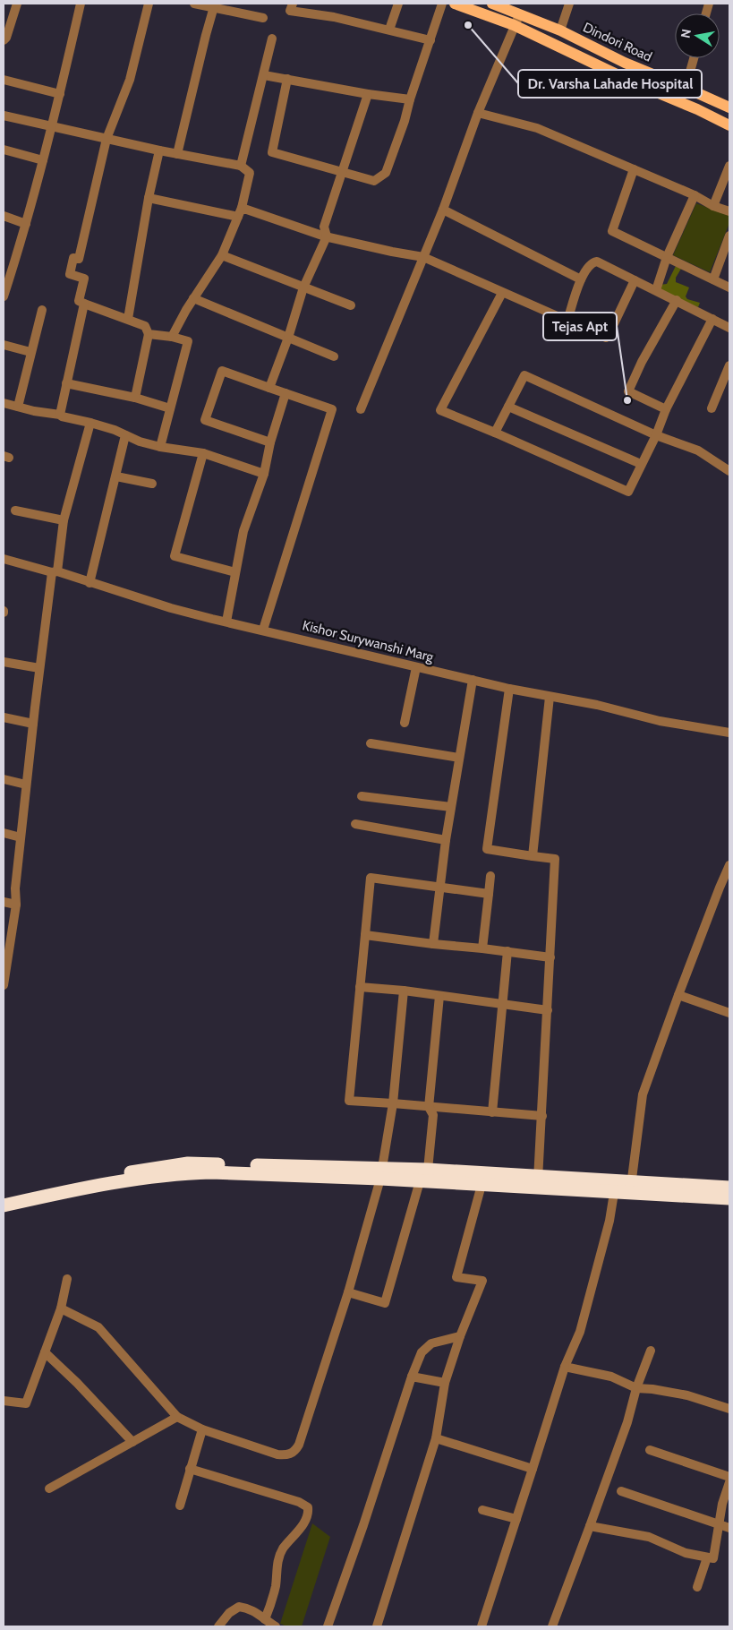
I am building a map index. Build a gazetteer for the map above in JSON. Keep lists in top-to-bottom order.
{
  "streets": {
    "main road": ["Dindori Road"],
    "street": ["Kishor Surywanshi Marg"]
  },
  "places": ["Dr. Varsha Lahade Hospital", "Tejas Apt"],
  "north": "left"
}
